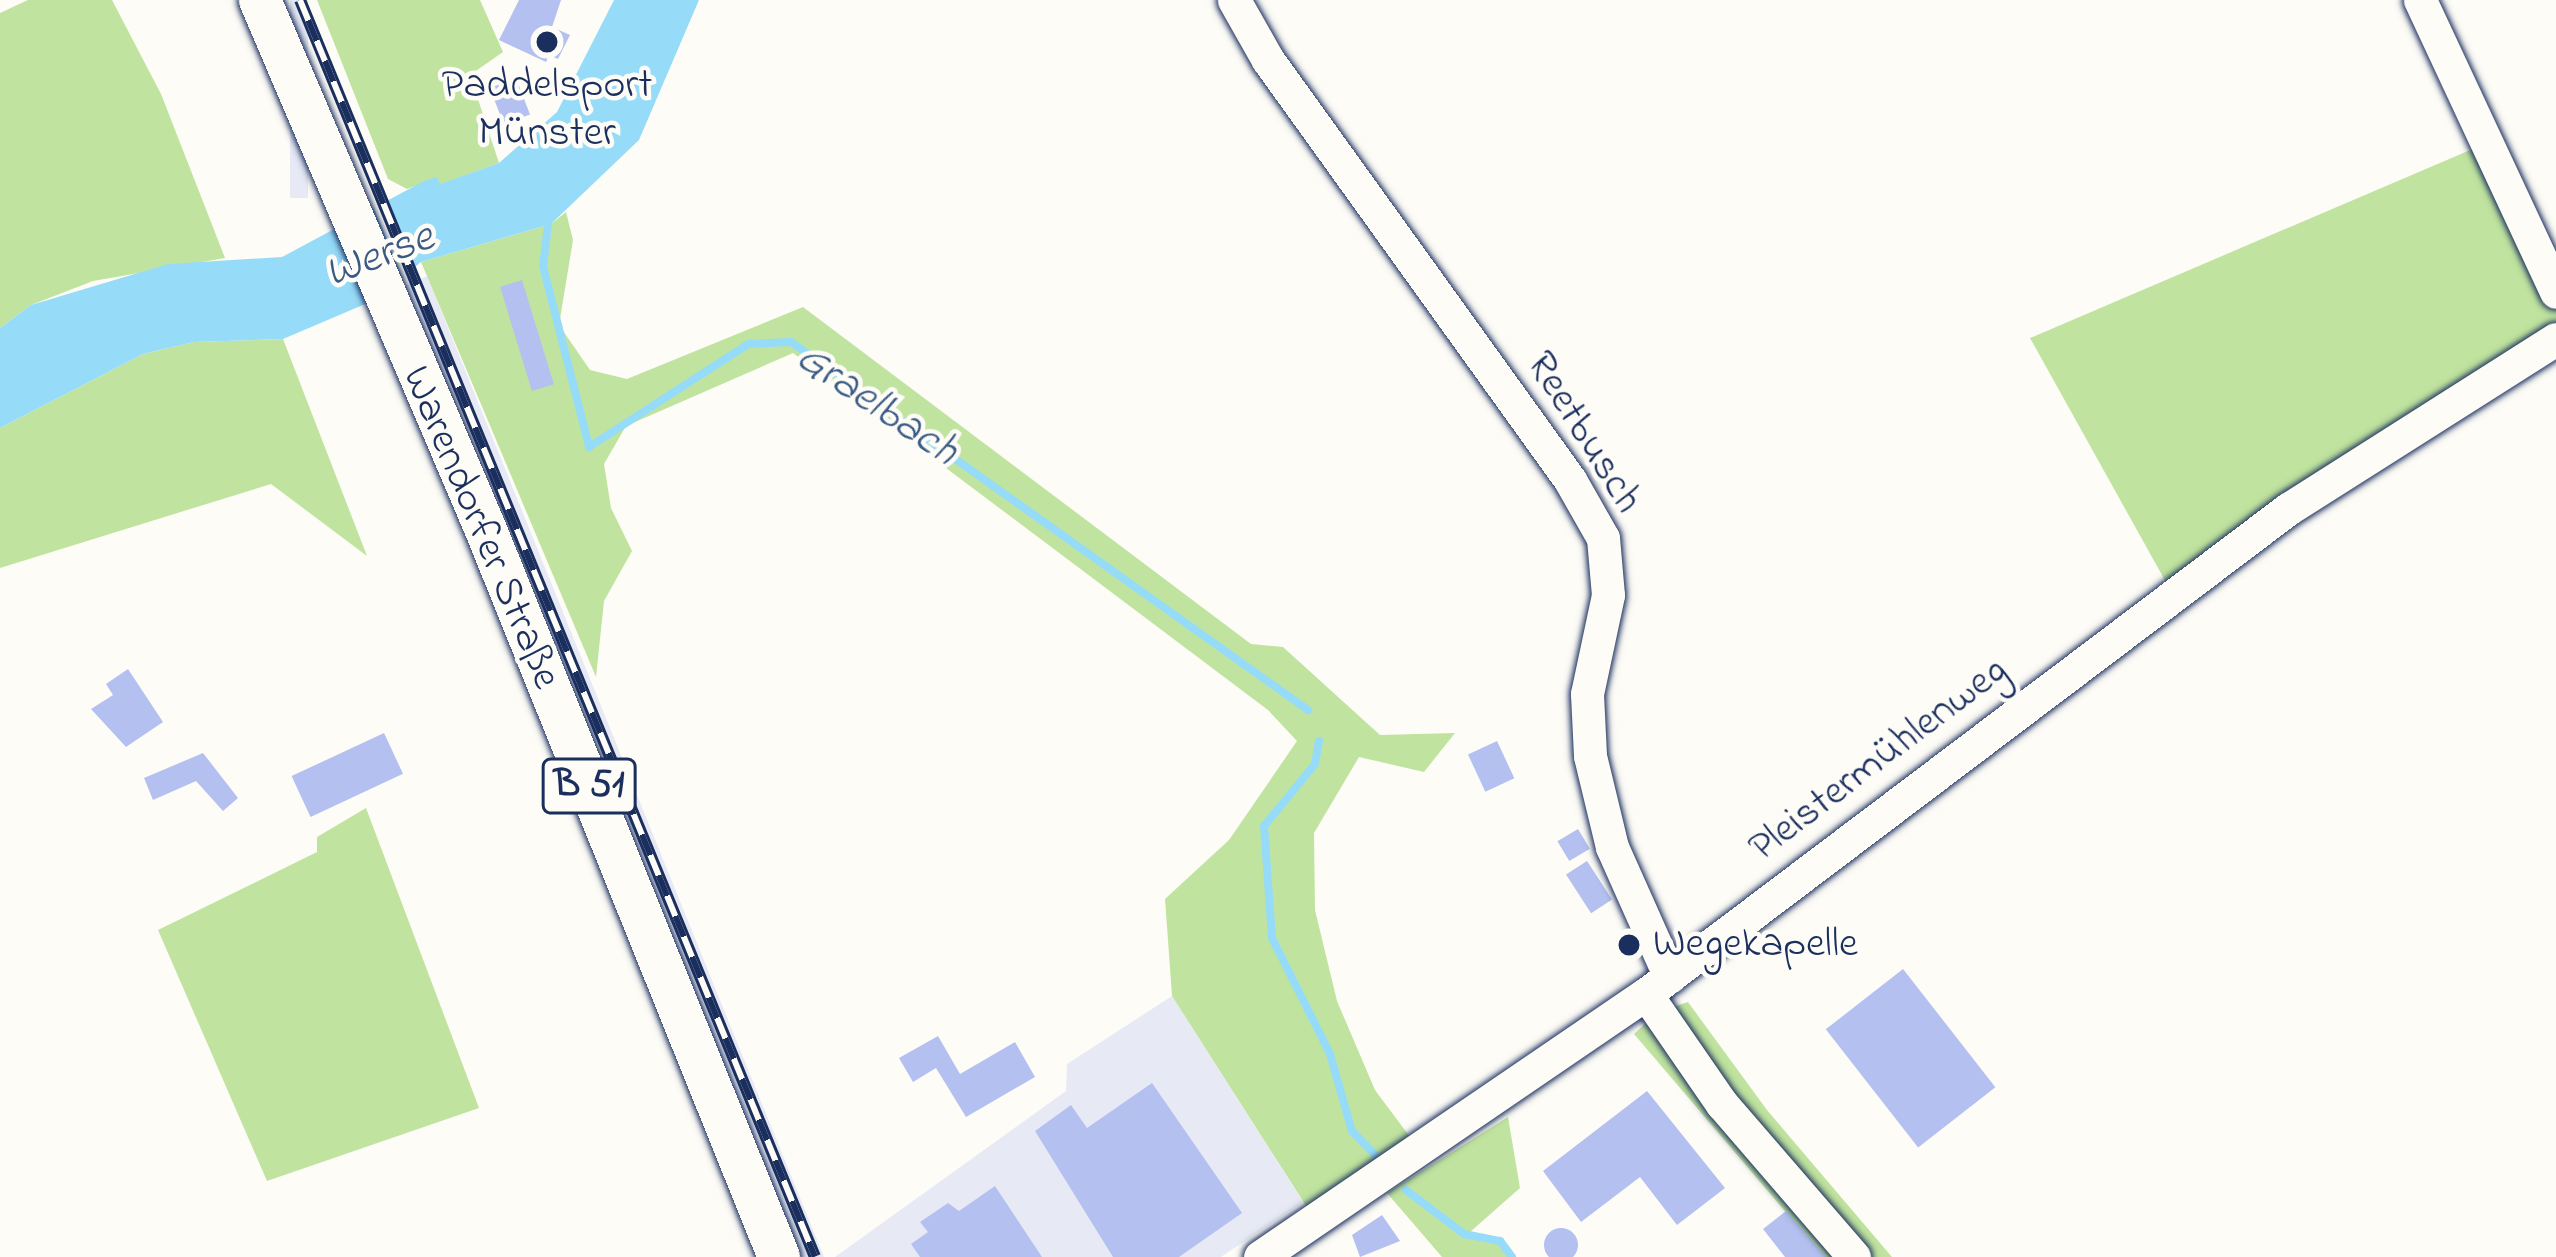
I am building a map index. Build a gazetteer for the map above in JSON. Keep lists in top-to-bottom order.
{
  "streets": {
    "main road": ["Warendorfer Straße", "B 51"],
    "street": ["Reetbusch", "Pleistermühlenweg"]
  },
  "crossings": [
    ["Reetbusch", "Pleistermühlenweg"]
  ],
  "water": ["Werse", "Graelbach"],
  "places": ["Paddelsport Münster", "Wegekapelle"]
}
